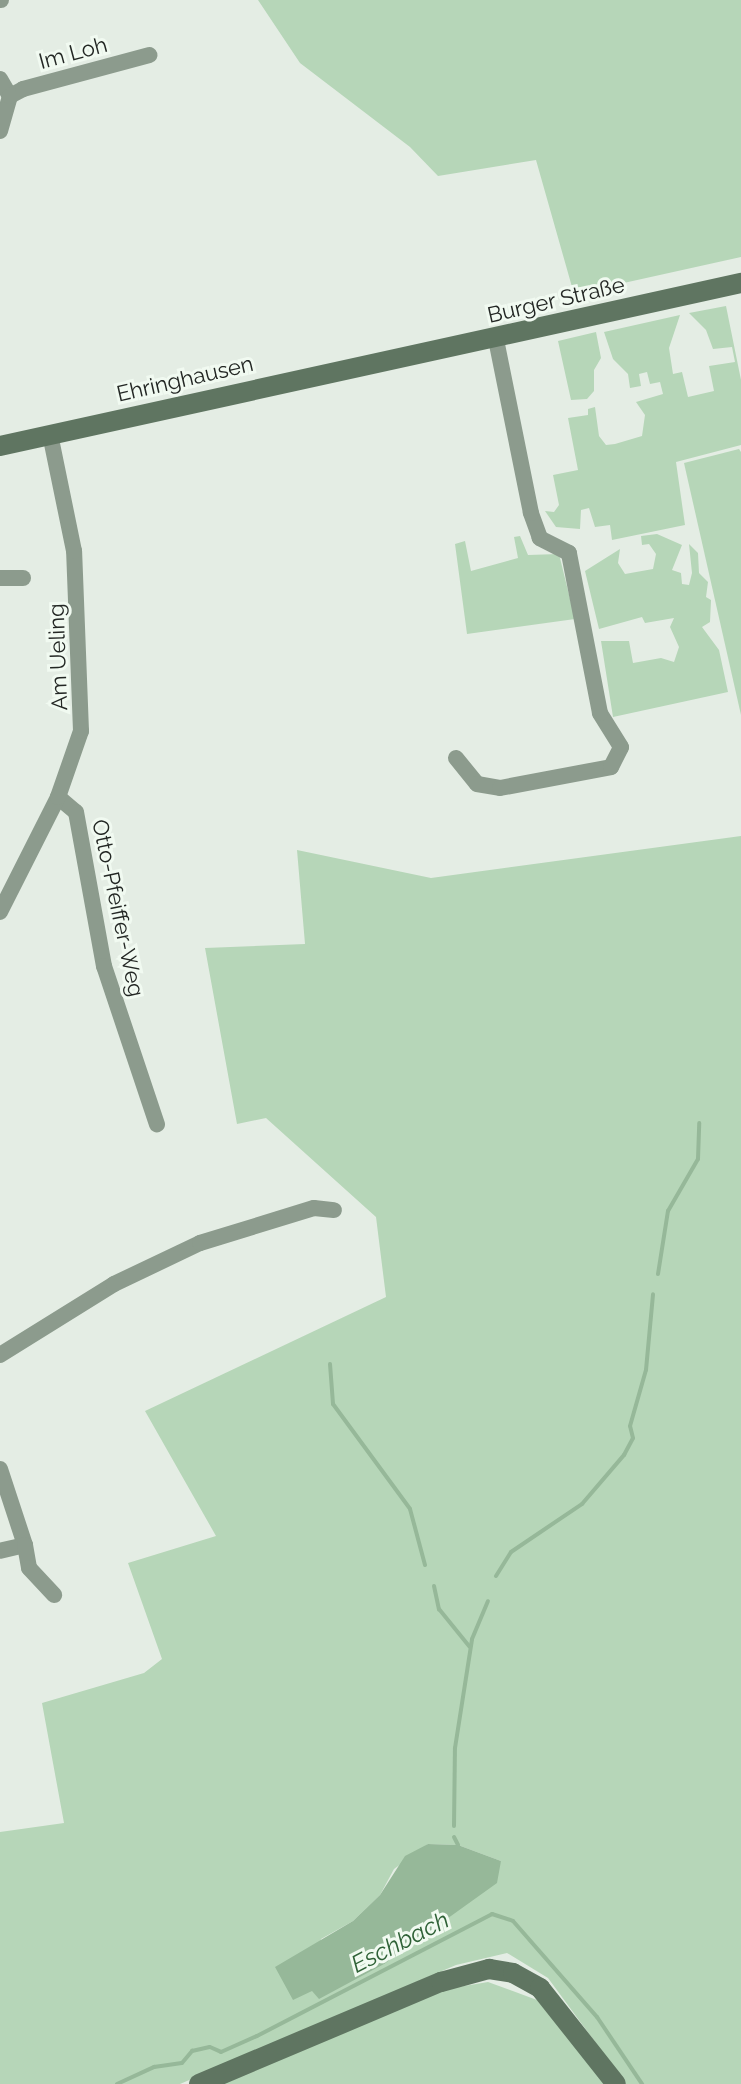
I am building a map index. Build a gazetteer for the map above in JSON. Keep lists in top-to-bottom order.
{
  "streets": {
    "main road": ["Burger Straße", "Ehringhausen"],
    "street": ["Im Loh", "Am Ueling", "Otto-Pfeiffer-Weg"]
  },
  "crossings": [
    ["Burger Straße", "Ehringhausen"],
    ["Ehringhausen", "Am Ueling"],
    ["Am Ueling", "Otto-Pfeiffer-Weg"]
  ],
  "water": ["Eschbach"]
}
